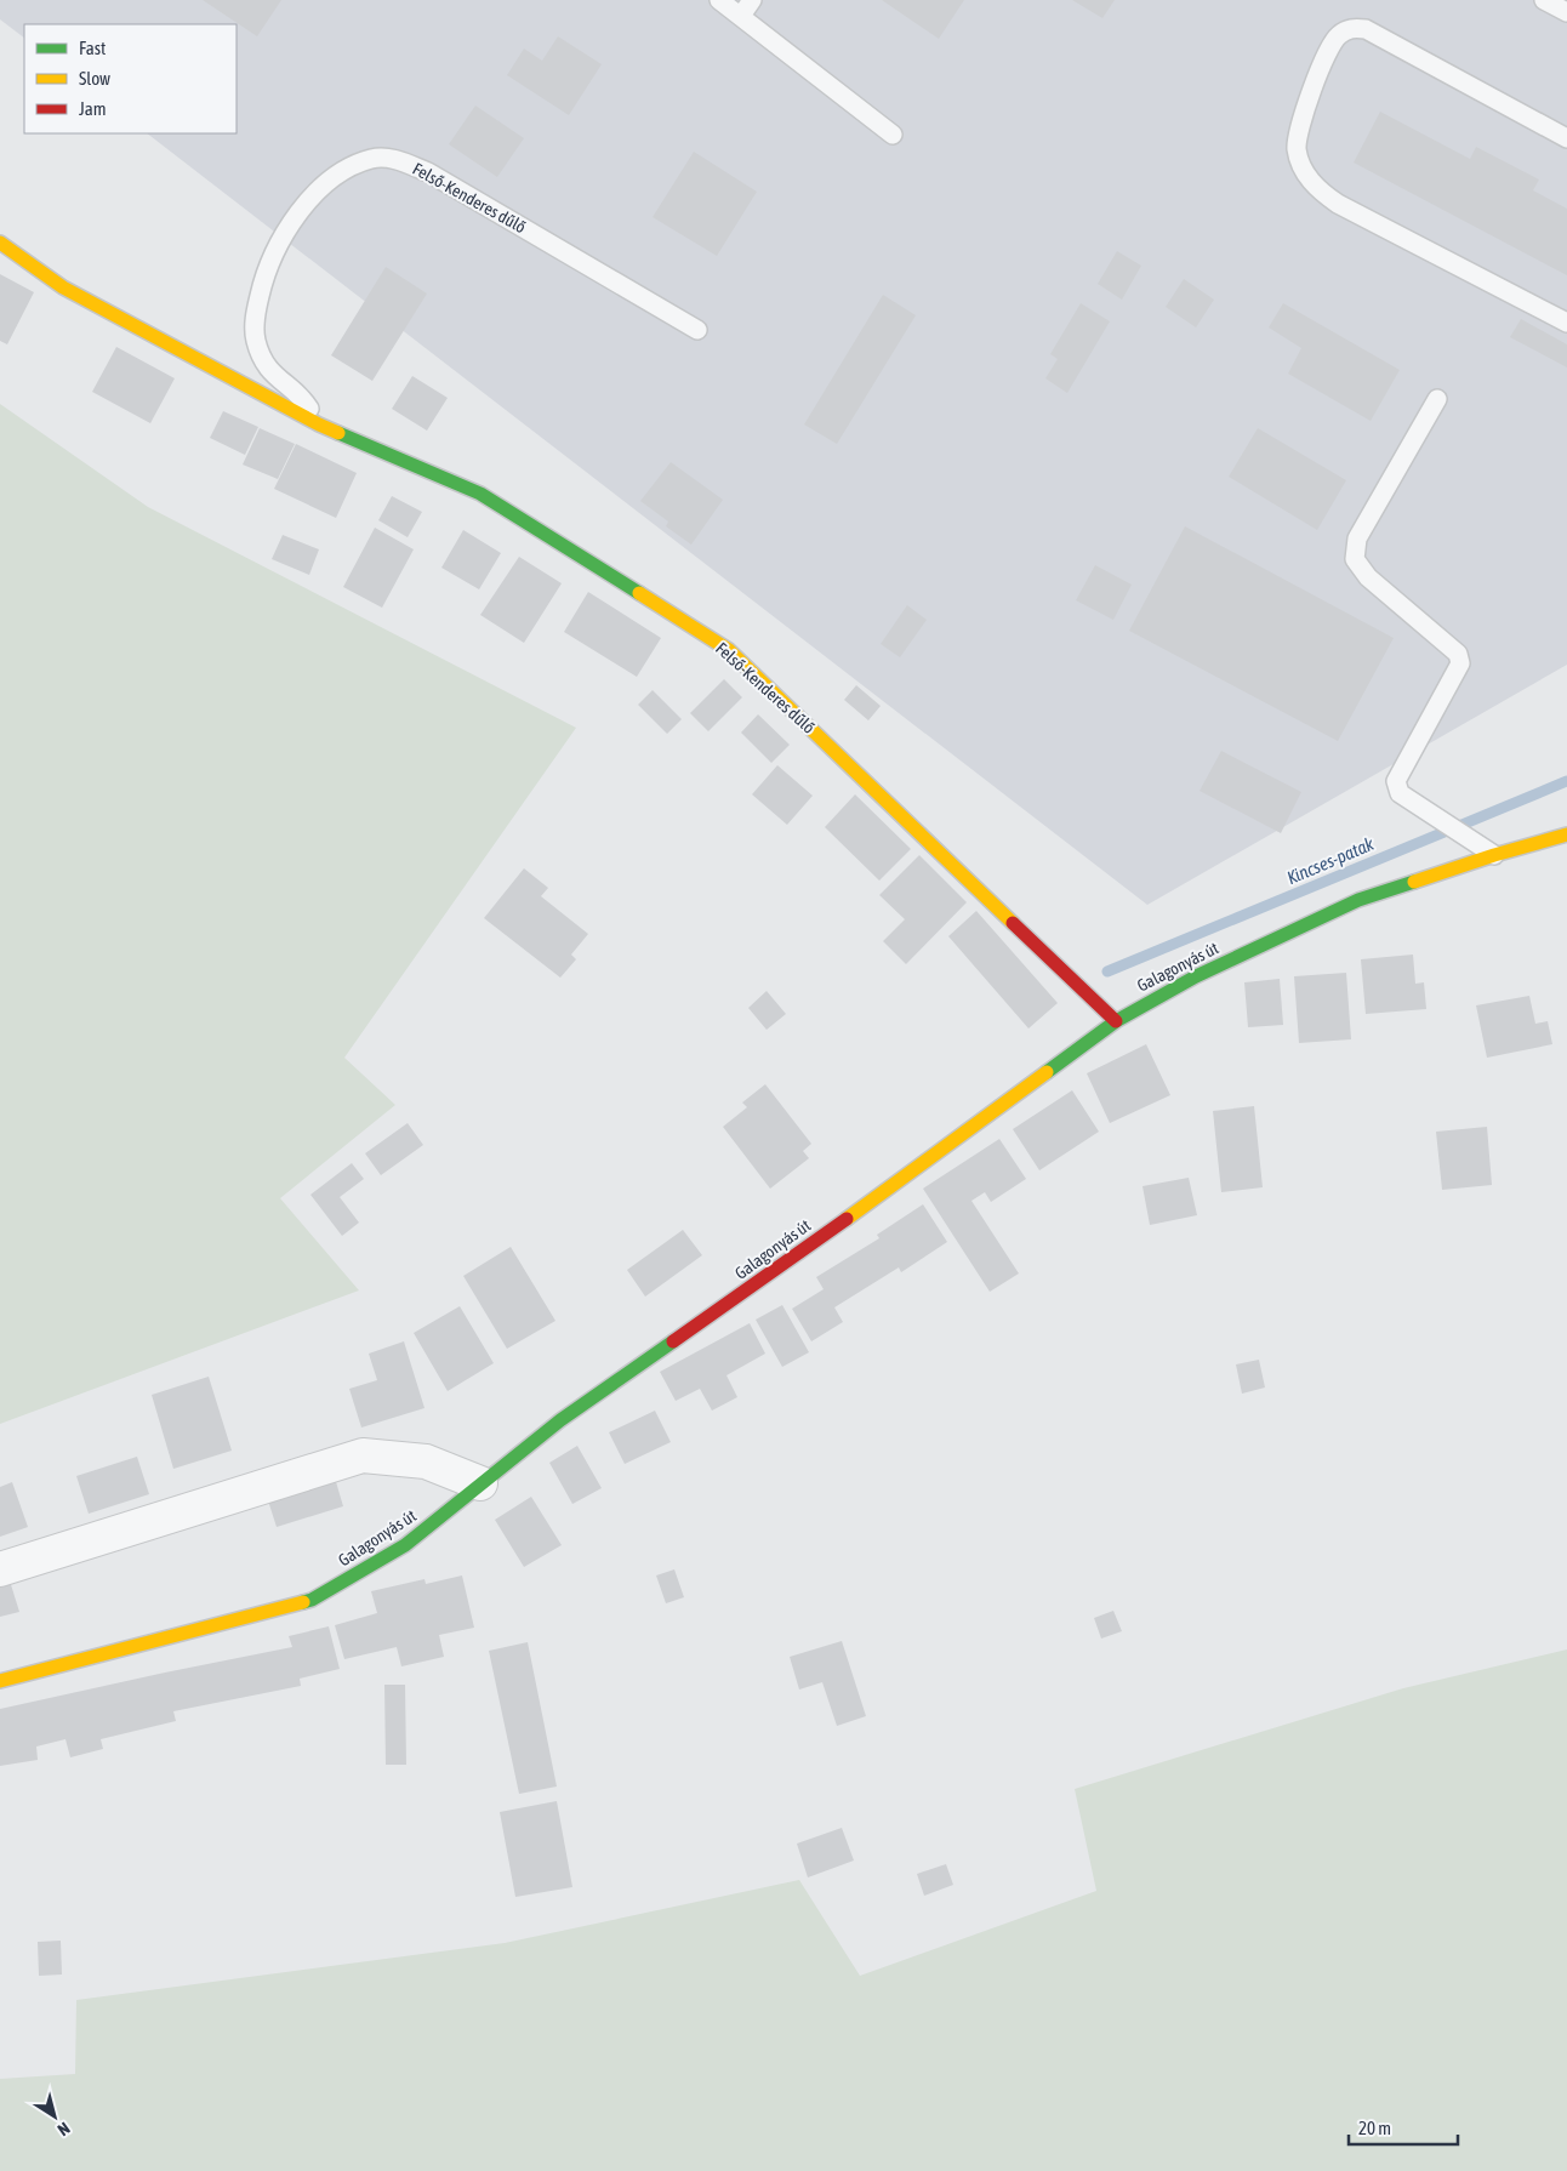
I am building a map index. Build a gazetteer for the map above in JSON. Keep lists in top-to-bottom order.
{
  "streets": {
    "street": ["Felső-Kenderes dűlő", "Galagonyás út"]
  },
  "crossings": [
    ["Felső-Kenderes dűlő", "Galagonyás út"]
  ],
  "water": ["Kincses-patak"],
  "legend": ["Fast", "Slow", "Jam"],
  "scale_bar": "20 m",
  "north": "bottom right"
}
